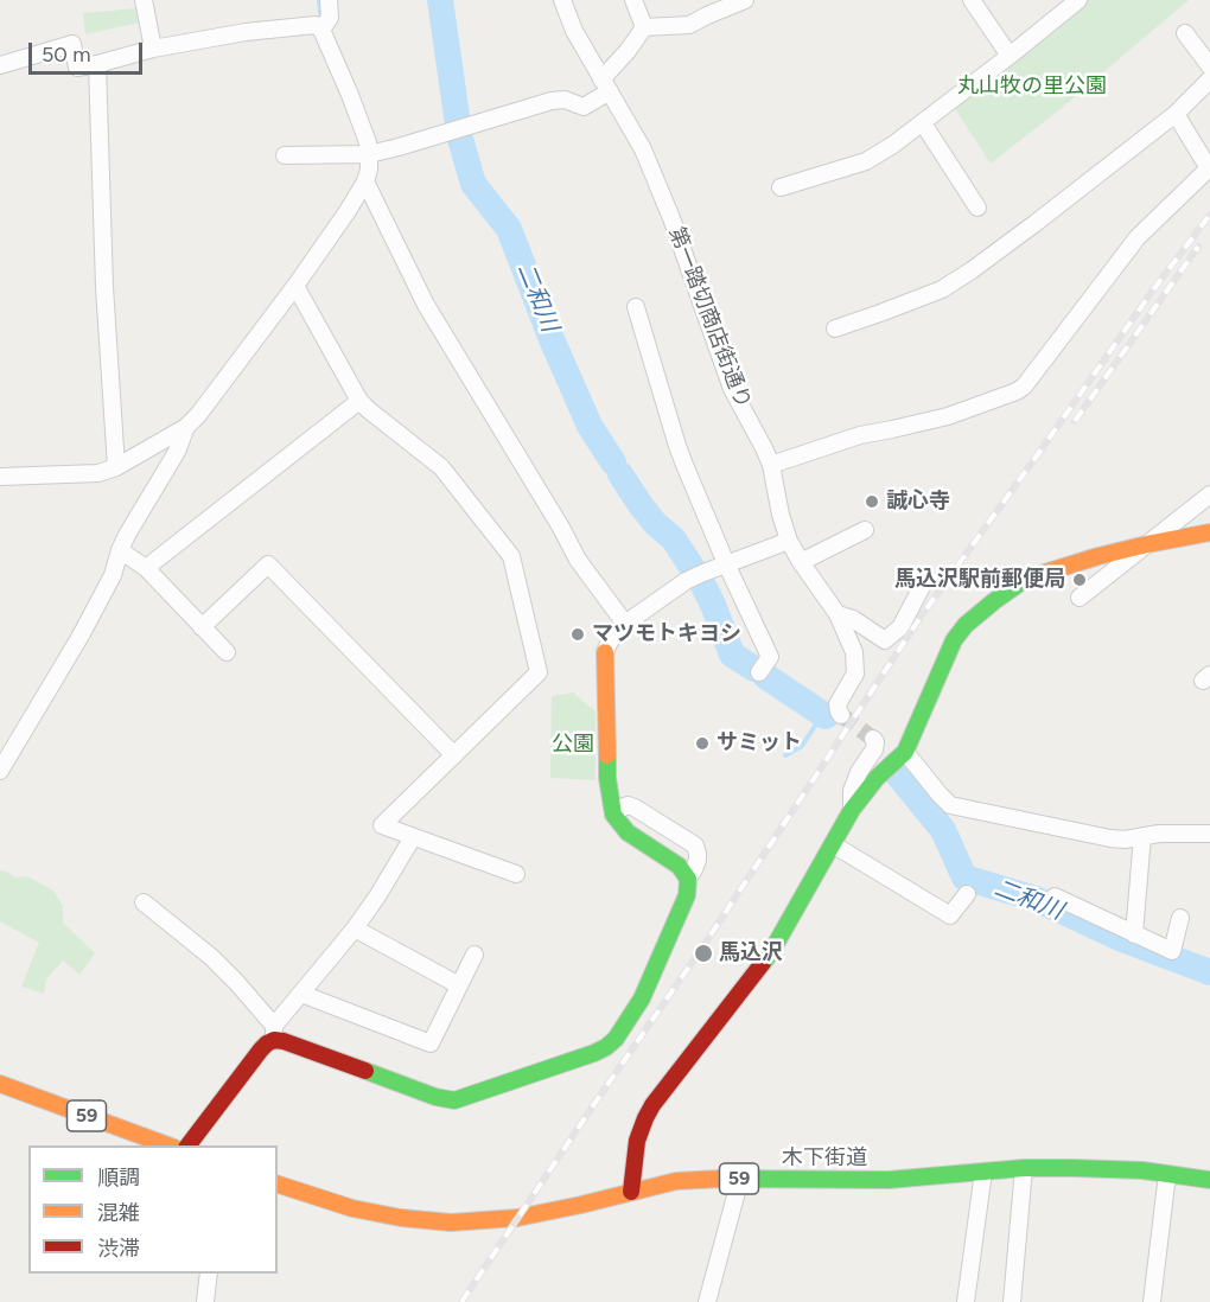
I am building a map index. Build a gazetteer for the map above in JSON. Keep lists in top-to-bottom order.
{
  "streets": {
    "street": ["第一踏切商店街通り", "59", "木下街道"]
  },
  "water": ["二和川"],
  "parks": ["丸山牧の里公園", "公園"],
  "places": [
    "誠心寺",
    "馬込沢駅前郵便局",
    "マツモトキヨシ",
    "サミット",
    "馬込沢"
  ],
  "legend": ["順調", "混雑", "渋滞"],
  "scale_bar": "50 m"
}
